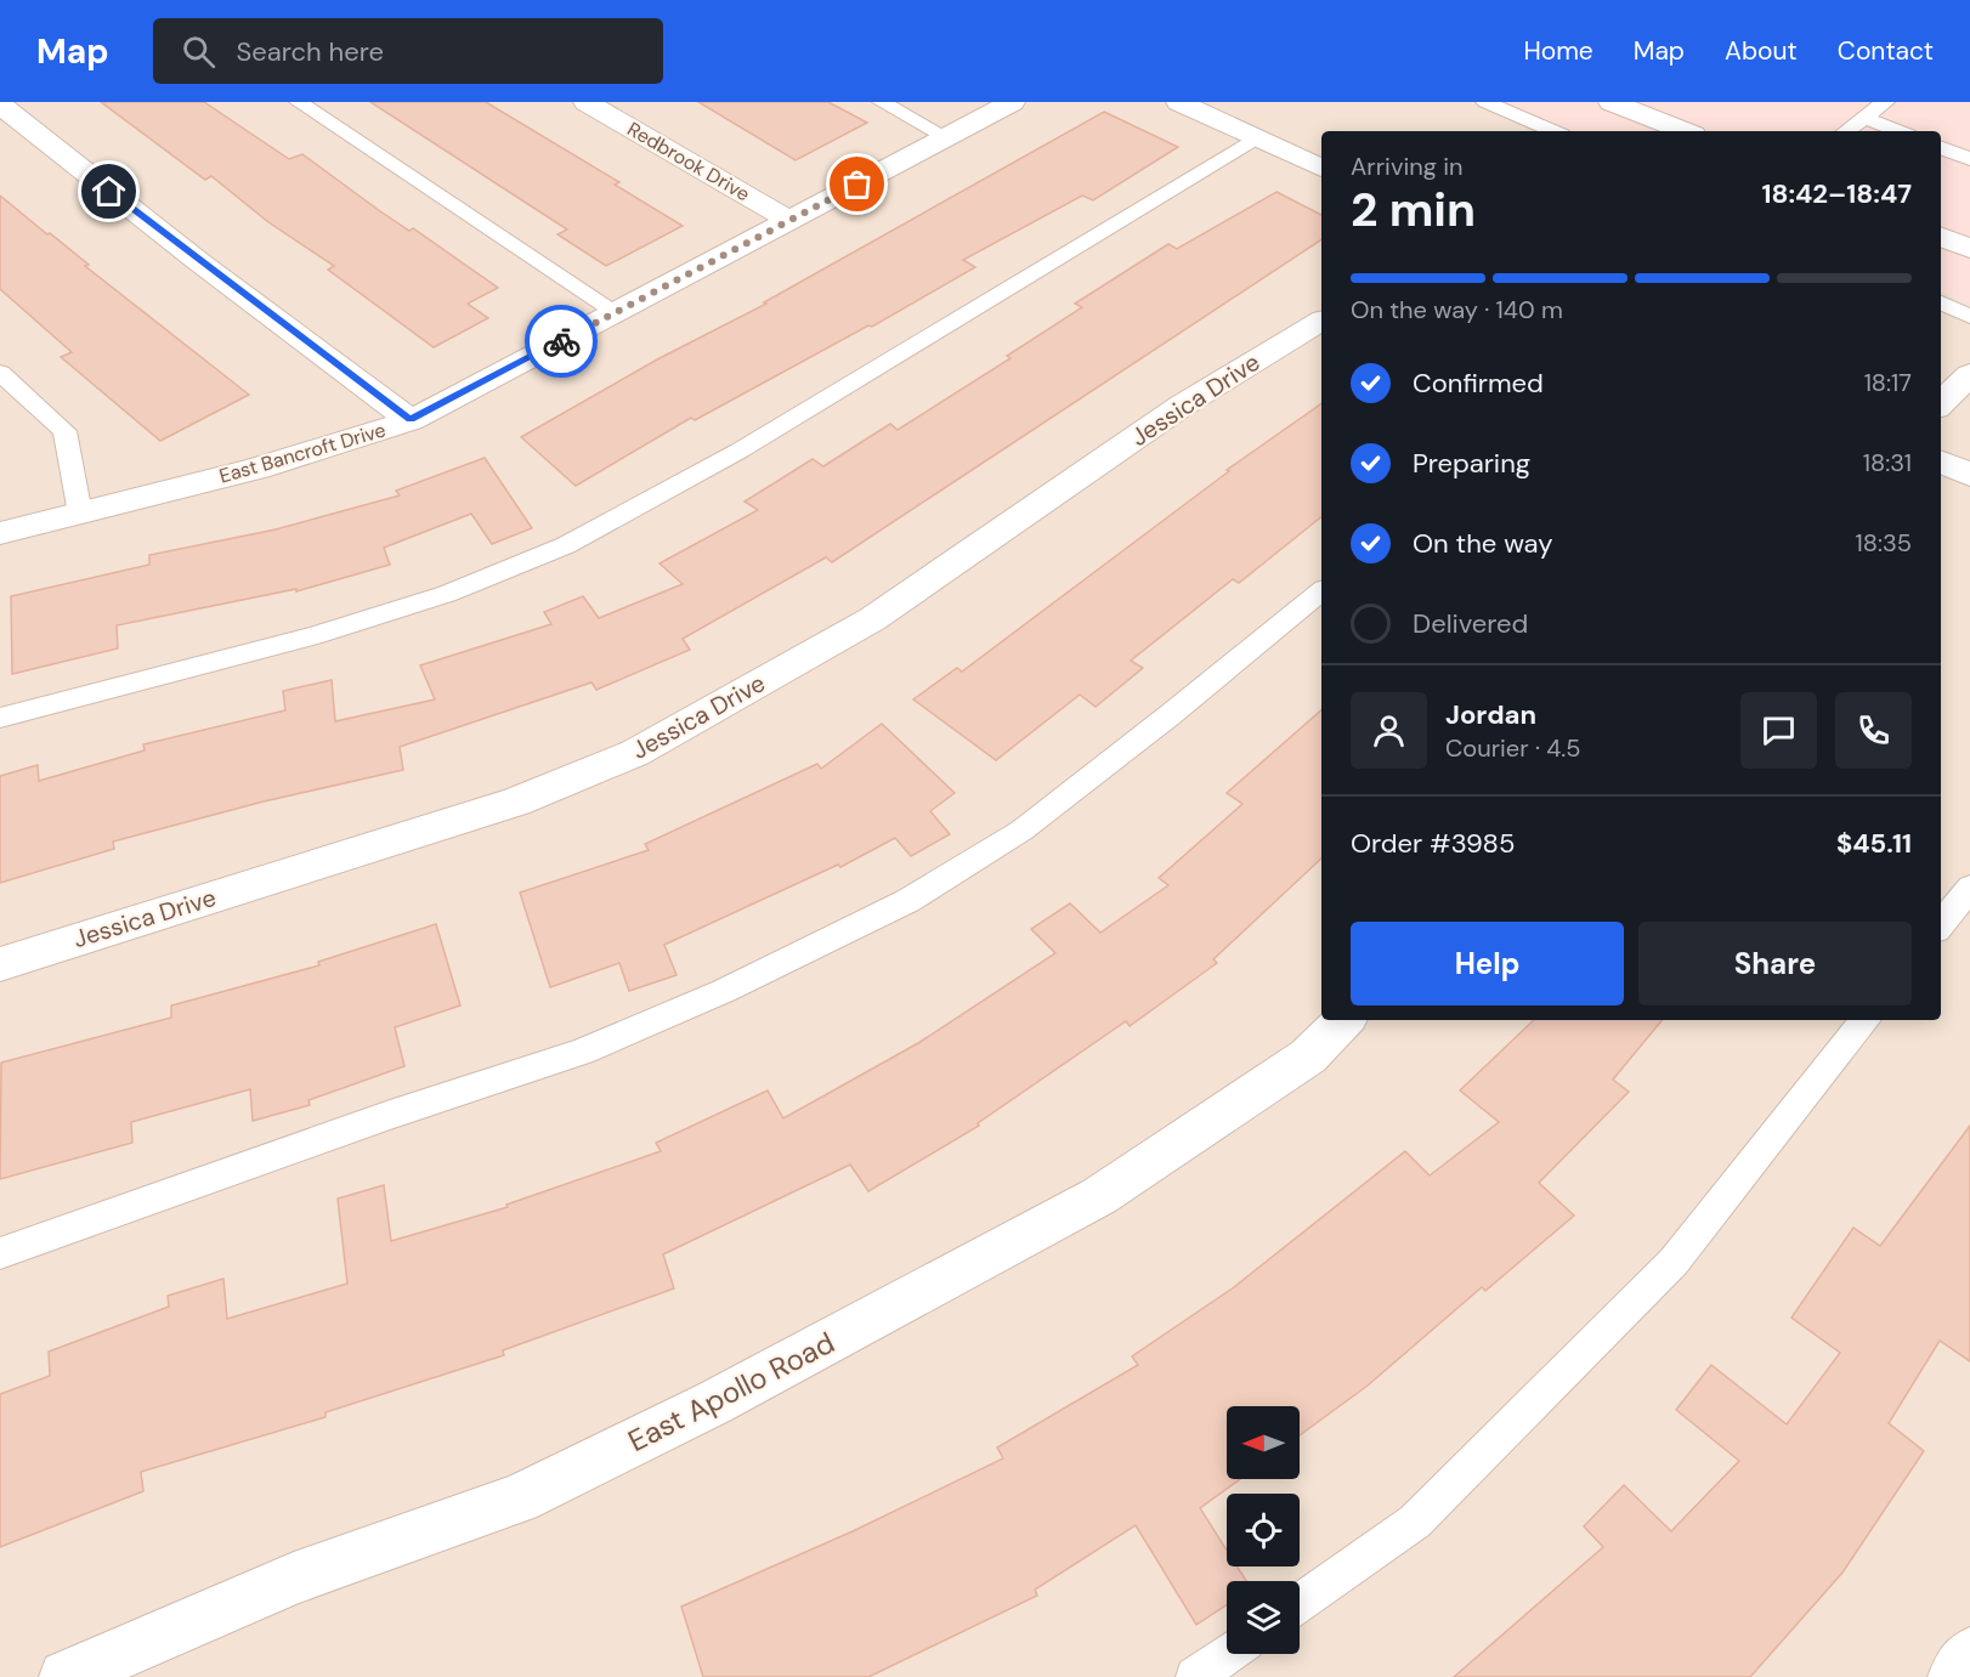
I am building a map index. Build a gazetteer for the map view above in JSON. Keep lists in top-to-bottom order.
{
  "streets": {
    "street": [
      "Redbrook Drive",
      "Jessica Drive",
      "East Bancroft Drive",
      "East Apollo Road"
    ]
  },
  "crossings": [
    ["Redbrook Drive", "East Bancroft Drive"]
  ],
  "north": "left",
  "page": {
    "header": "Map",
    "search": "Search here",
    "nav": [
      "Home",
      "Map",
      "About",
      "Contact"
    ],
    "heading": ["2 min", "Arriving in", "18:42–18:47"],
    "panel": [
      "Jordan",
      "Courier · 4.5",
      "Order #3985",
      "$45.11"
    ],
    "bar": "On the way · 140 m",
    "list": [
      ["Confirmed", "18:17"],
      ["Preparing", "18:31"],
      ["On the way", "18:35"],
      "Delivered"
    ],
    "buttons": ["Help", "Share"]
  }
}
